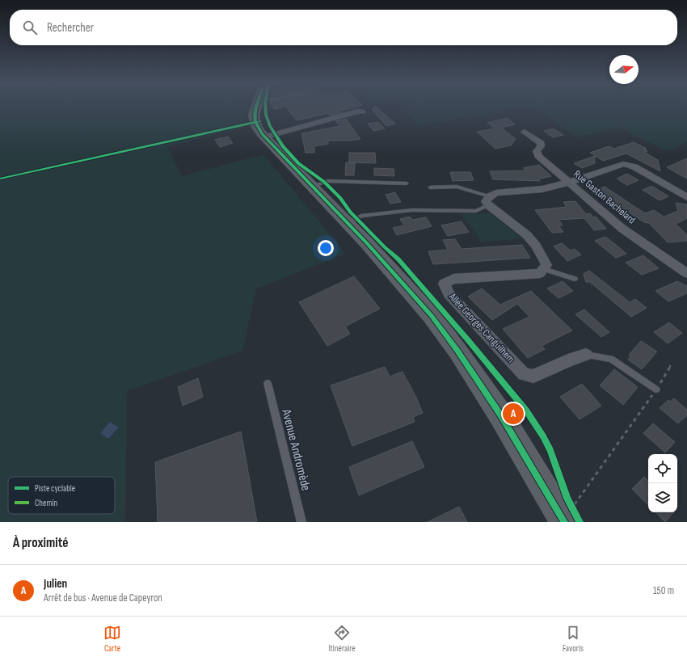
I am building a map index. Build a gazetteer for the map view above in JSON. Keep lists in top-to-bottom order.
{
  "streets": {
    "street": ["Rue Gaston Bachelard", "Allée Georges Canguilhem"],
    "lane": ["Avenue Andromède"]
  },
  "legend": ["Piste cyclable", "Chemin"],
  "north": "right",
  "page": {
    "search": "Rechercher",
    "pins": "A",
    "heading": "À proximité",
    "list": [
      {
        "mark": "A",
        "name": "Julien",
        "note": "Arrêt de bus · Avenue de Capeyron",
        "value": "150 m"
      }
    ],
    "nav": ["Carte", "Itinéraire", "Favoris"]
  }
}
